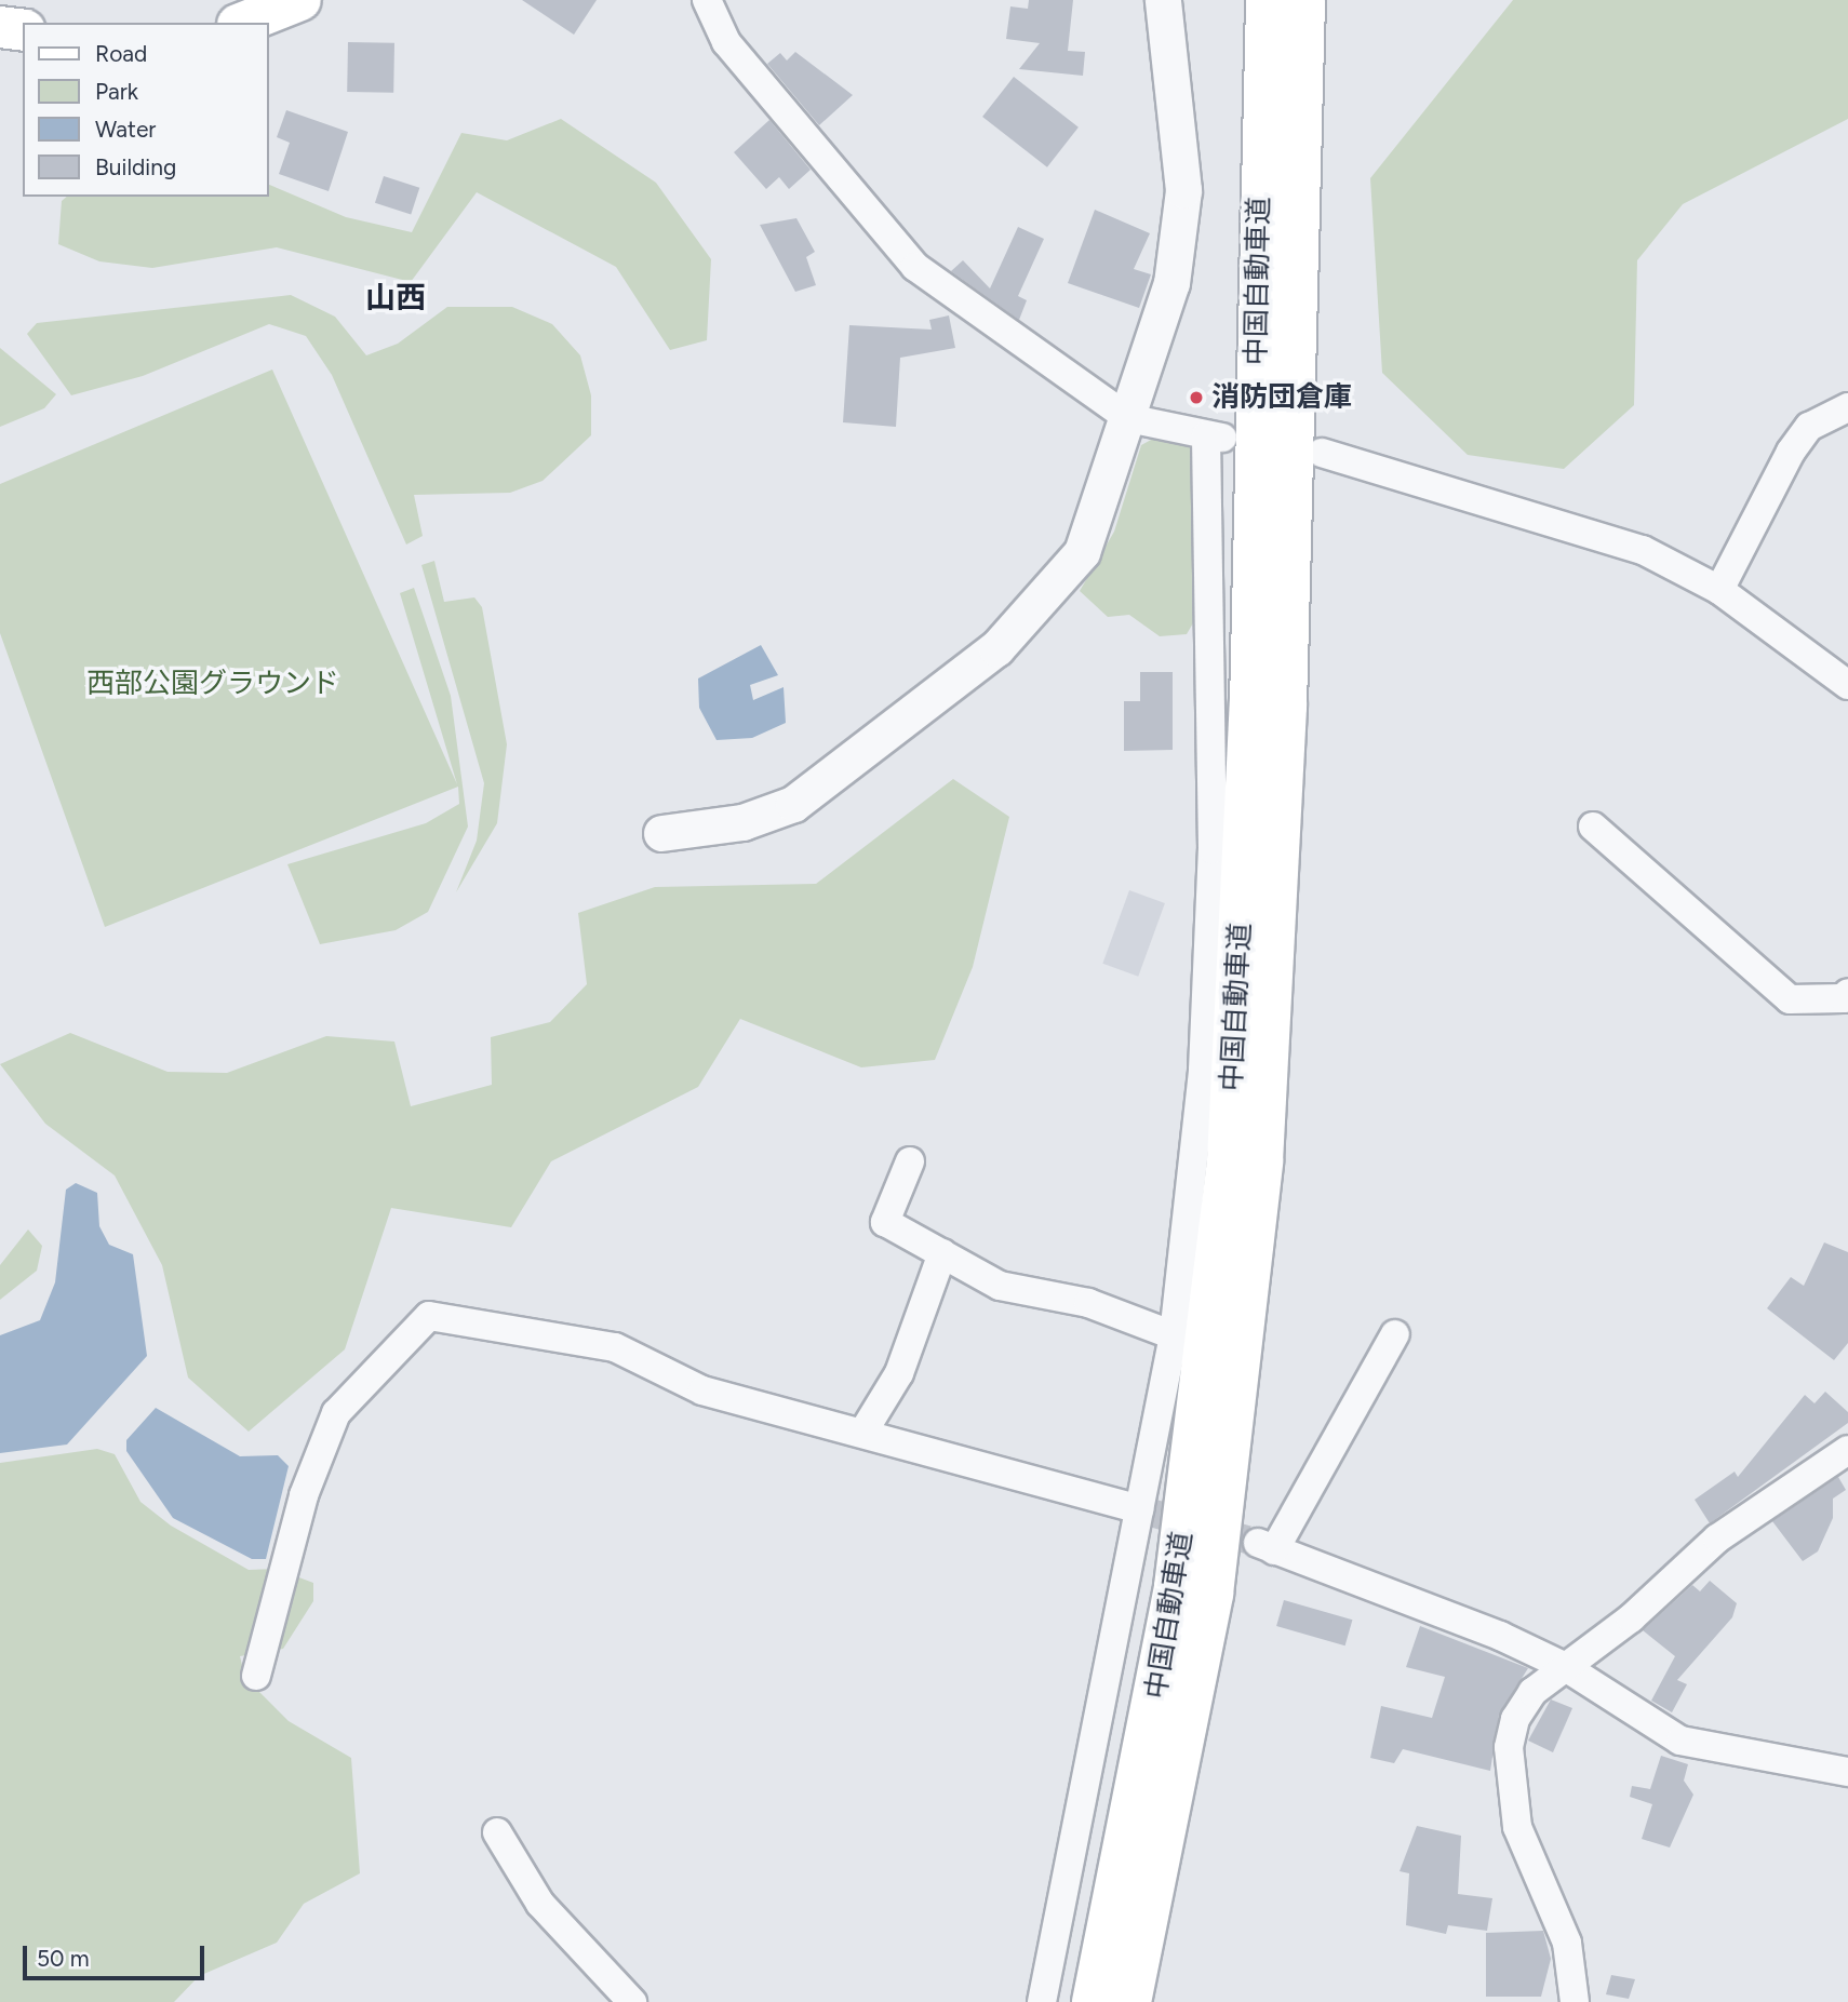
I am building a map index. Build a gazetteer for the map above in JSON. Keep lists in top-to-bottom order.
{
  "streets": {
    "main road": ["中国自動車道"]
  },
  "districts": ["山西"],
  "parks": ["西部公園グラウンド"],
  "places": ["消防団倉庫"],
  "legend": [
    "Road",
    "Park",
    "Water",
    "Building"
  ],
  "scale_bar": "50 m"
}
